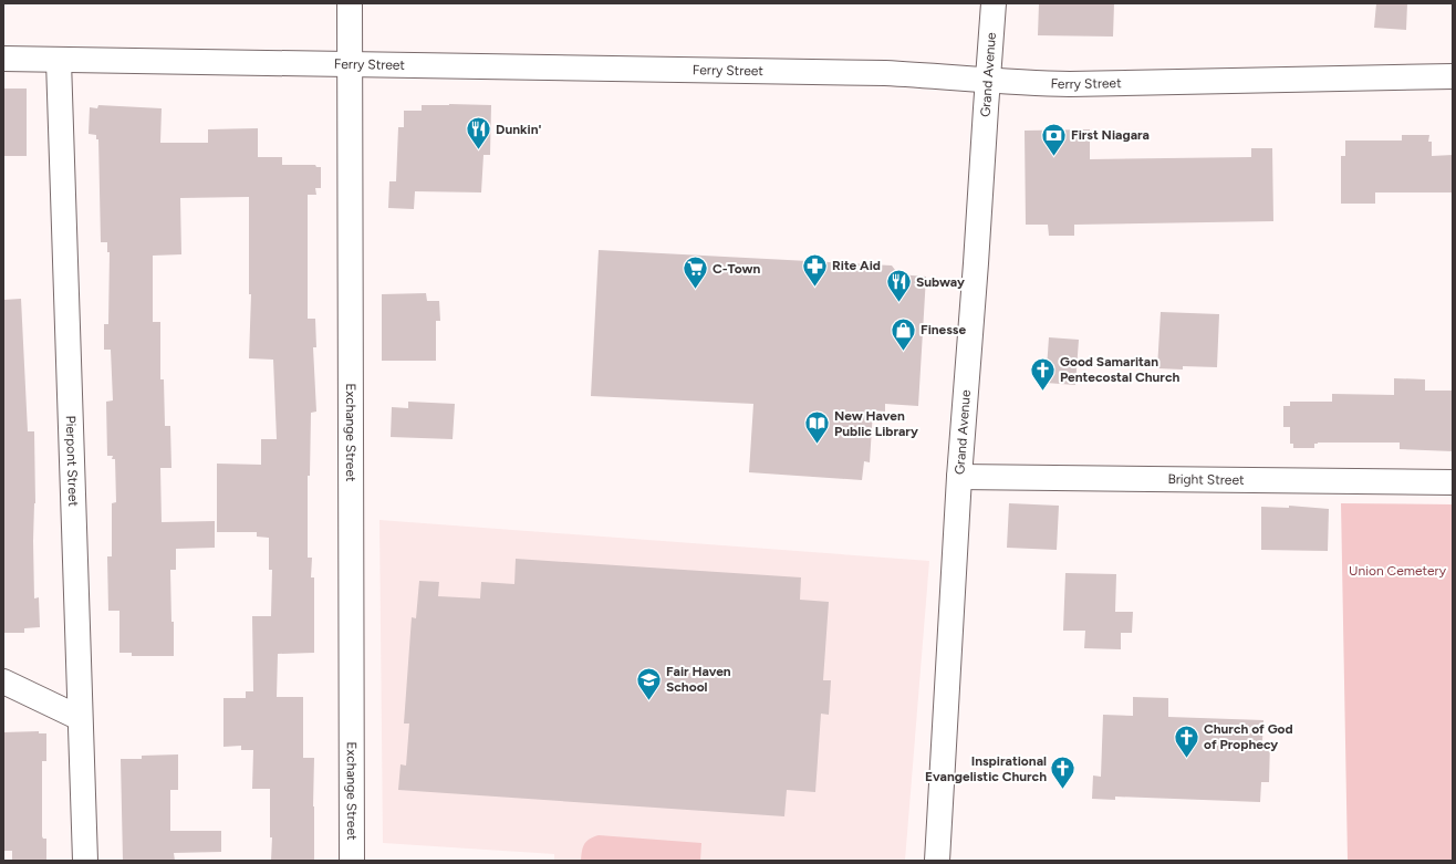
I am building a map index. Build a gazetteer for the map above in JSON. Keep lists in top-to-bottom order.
{
  "streets": {
    "main road": [
      "Ferry Street",
      "Grand Avenue",
      "Exchange Street",
      "Pierpont Street",
      "Bright Street"
    ]
  },
  "crossings": [
    ["Ferry Street", "Grand Avenue"],
    ["Ferry Street", "Exchange Street"],
    ["Ferry Street", "Pierpont Street"],
    ["Grand Avenue", "Bright Street"]
  ],
  "parks": ["Union Cemetery"],
  "places": {
    "restaurant": ["Dunkin'", "Subway"],
    "bank": ["First Niagara"],
    "pharmacy": ["Rite Aid"],
    "supermarket": ["C-Town"],
    "shop": ["Finesse"],
    "church": ["Good Samaritan Pentecostal Church", "Church of God of Prophecy", "Inspirational Evangelistic Church"],
    "library": ["New Haven Public Library"],
    "school or university": ["Fair Haven School"]
  }
}
